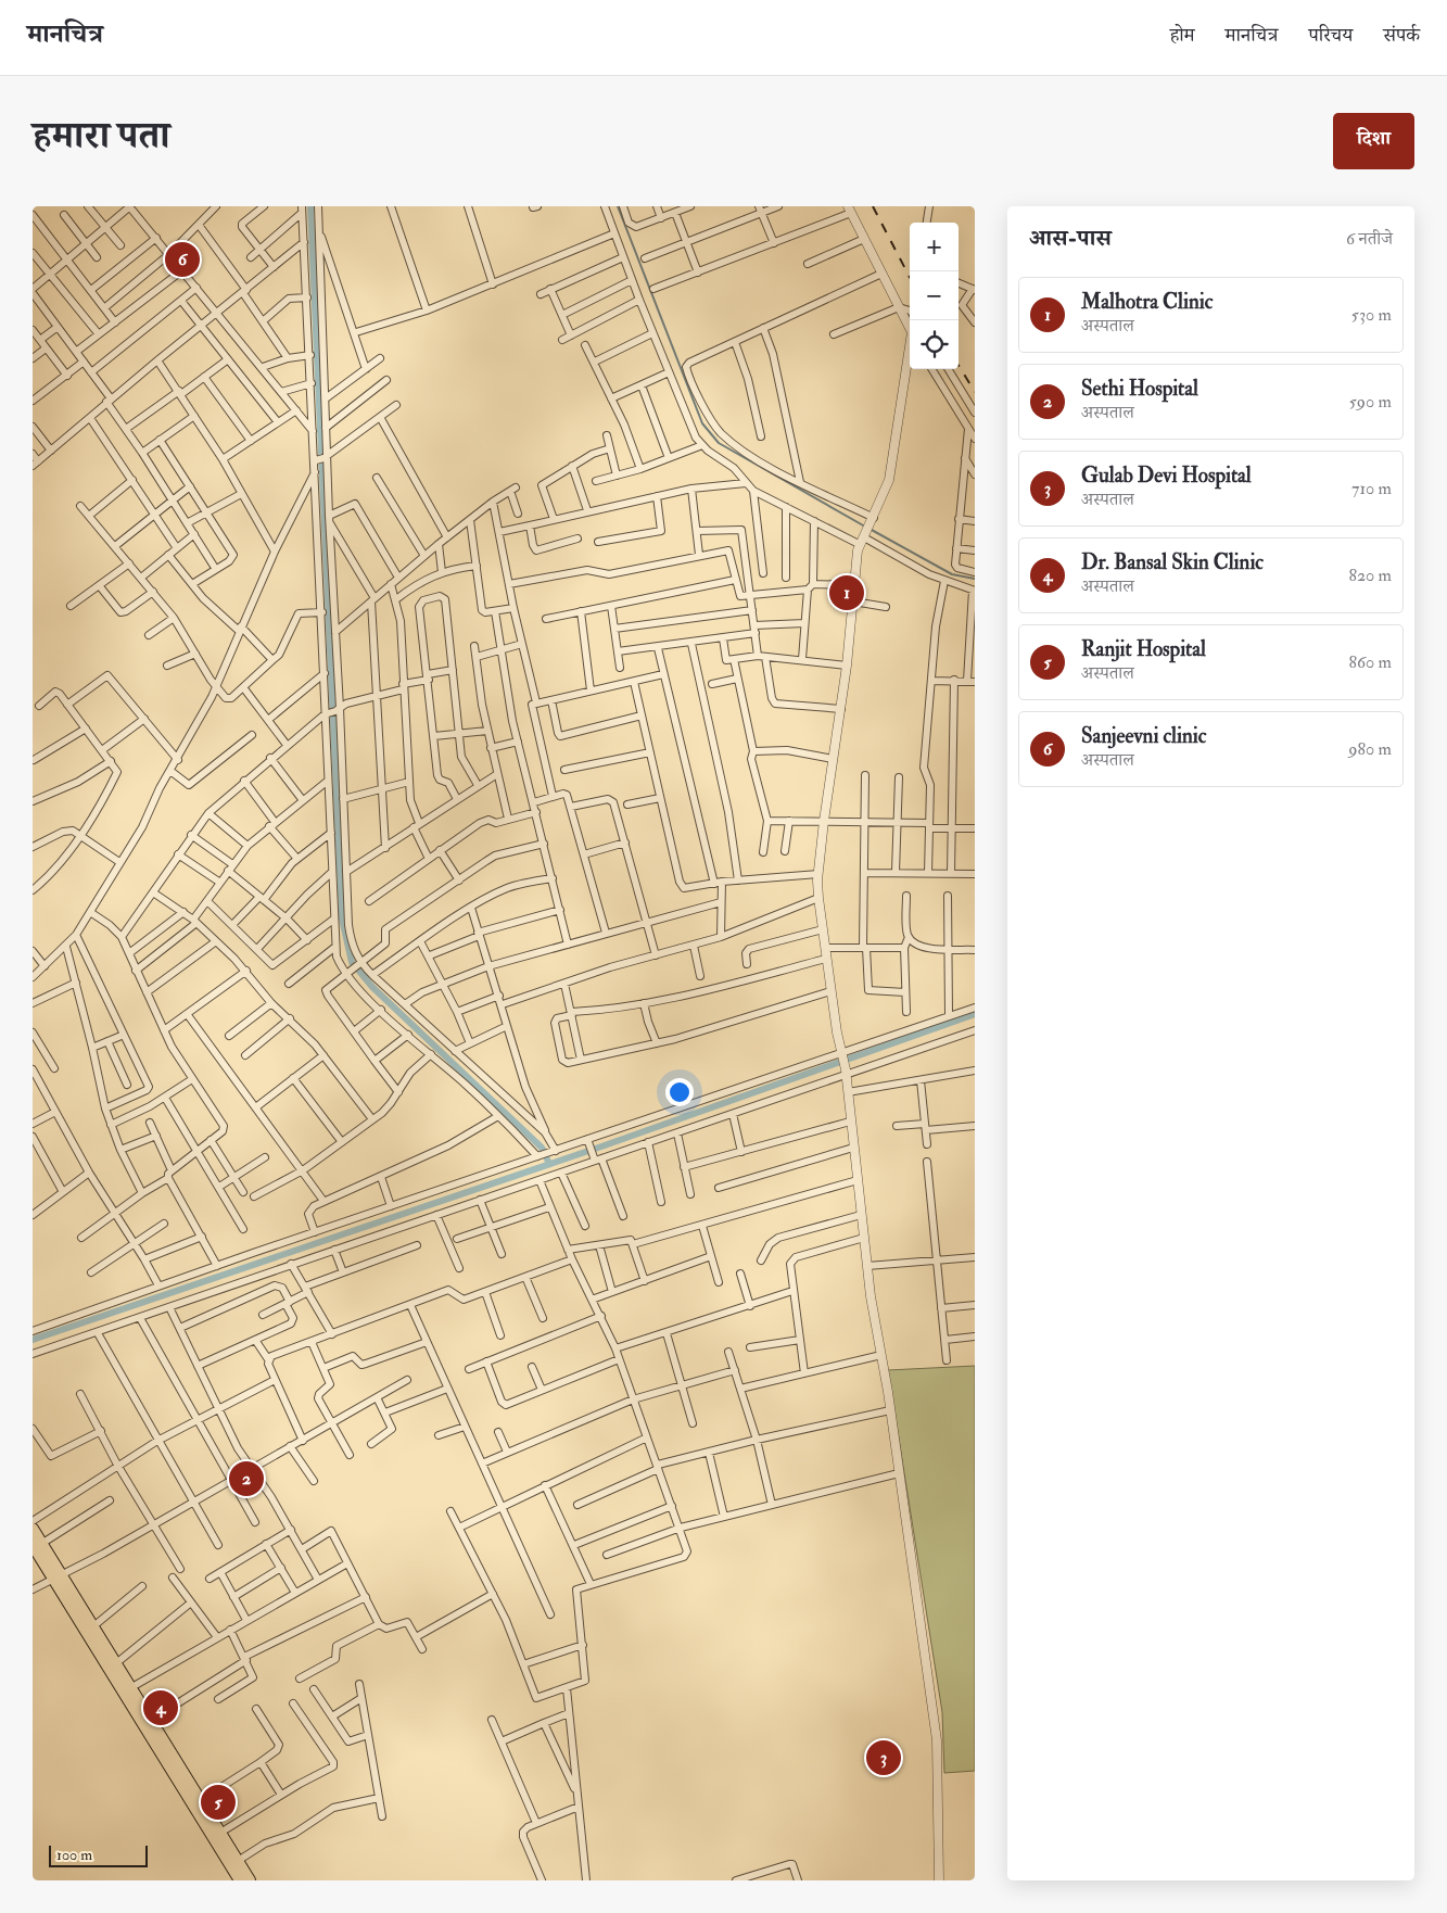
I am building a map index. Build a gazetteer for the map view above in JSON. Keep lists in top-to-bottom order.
{
  "scale_bar": "100 m",
  "page": {
    "header": "मानचित्र",
    "nav": [
      "होम",
      "मानचित्र",
      "परिचय",
      "संपर्क"
    ],
    "title": "हमारा पता",
    "buttons": "दिशा",
    "heading": ["आस-पास", "6 नतीजे"],
    "map_buttons": ["+", "−"],
    "pins": [
      "6",
      "1",
      "2",
      "4",
      "3",
      "5"
    ],
    "list": [
      {
        "mark": "1",
        "name": "Malhotra Clinic",
        "note": "अस्पताल",
        "value": "530 m"
      },
      {
        "mark": "2",
        "name": "Sethi Hospital",
        "note": "अस्पताल",
        "value": "590 m"
      },
      {
        "mark": "3",
        "name": "Gulab Devi Hospital",
        "note": "अस्पताल",
        "value": "710 m"
      },
      {
        "mark": "4",
        "name": "Dr. Bansal Skin Clinic",
        "note": "अस्पताल",
        "value": "820 m"
      },
      {
        "mark": "5",
        "name": "Ranjit Hospital",
        "note": "अस्पताल",
        "value": "860 m"
      },
      {
        "mark": "6",
        "name": "Sanjeevni clinic",
        "note": "अस्पताल",
        "value": "980 m"
      }
    ],
    "scale": "100 m"
  }
}
